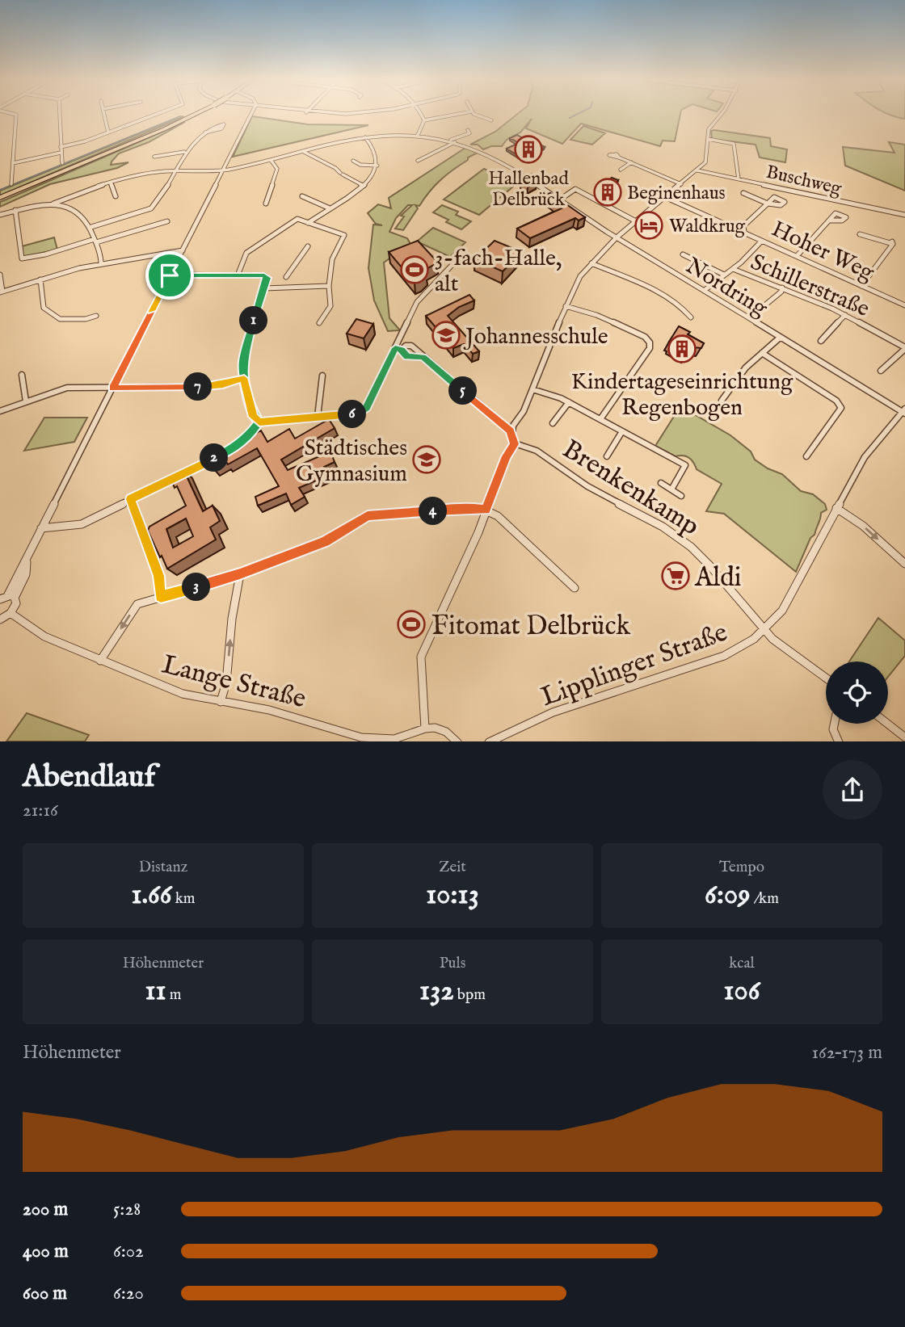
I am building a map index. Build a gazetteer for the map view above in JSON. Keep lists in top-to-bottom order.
{
  "streets": {
    "street": [
      "Buschweg",
      "Hoher Weg",
      "Schillerstraße",
      "Nordring",
      "Brenkenkamp",
      "Lipplinger Straße",
      "Lange Straße"
    ]
  },
  "crossings": [
    ["Nordring", "Lipplinger Straße"],
    ["Brenkenkamp", "Lipplinger Straße"]
  ],
  "places": {
    "building": ["Hallenbad Delbrück", "Beginenhaus", "Kindertageseinrichtung Regenbogen"],
    "hotel": ["Waldkrug"],
    "sports": ["3-fach-Halle, alt", "Fitomat Delbrück"],
    "school or university": ["Johannesschule", "Städtisches Gymnasium"],
    "supermarket": ["Aldi"]
  },
  "page": {
    "pins": [
      "1",
      "7",
      "5",
      "6",
      "2",
      "4",
      "3"
    ],
    "heading": ["Abendlauf", "21:16"],
    "stats": [
      ["Distanz", "1.66 km"],
      ["Zeit", "10:13"],
      ["Tempo", "6:09 /km"],
      ["Höhenmeter", "11 m"],
      ["Puls", "132 bpm"],
      ["kcal", "106"]
    ],
    "chart": ["Höhenmeter", "162–173 m"],
    "list": [
      {
        "name": "200 m",
        "note": "5:28"
      },
      {
        "name": "400 m",
        "note": "6:02"
      },
      {
        "name": "600 m",
        "note": "6:20"
      }
    ]
  }
}
